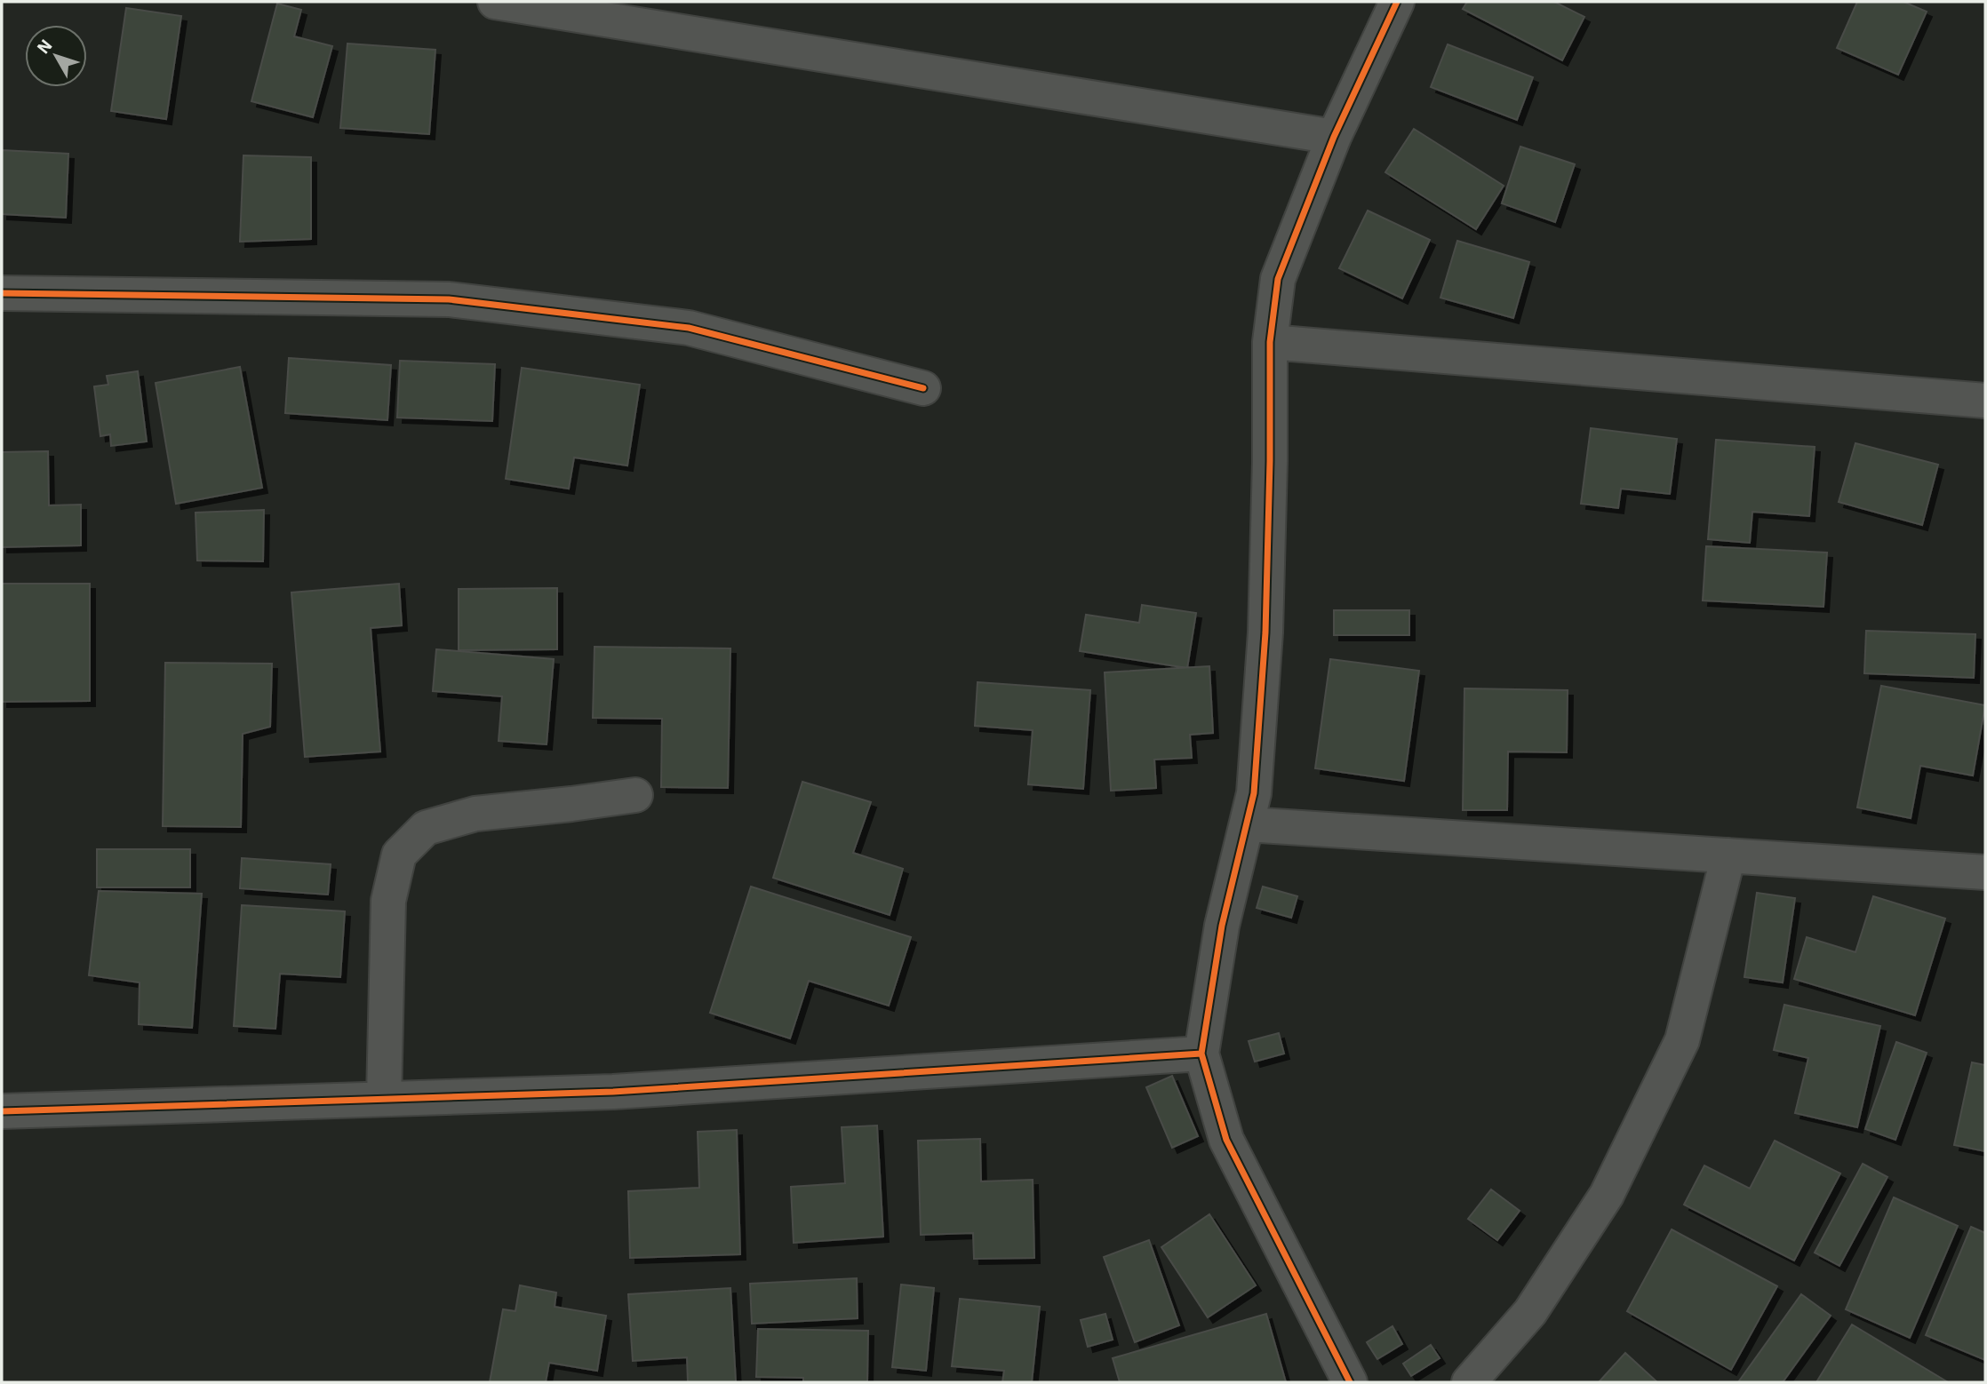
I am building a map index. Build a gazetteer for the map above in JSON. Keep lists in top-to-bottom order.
{
  "north": "top left"
}
